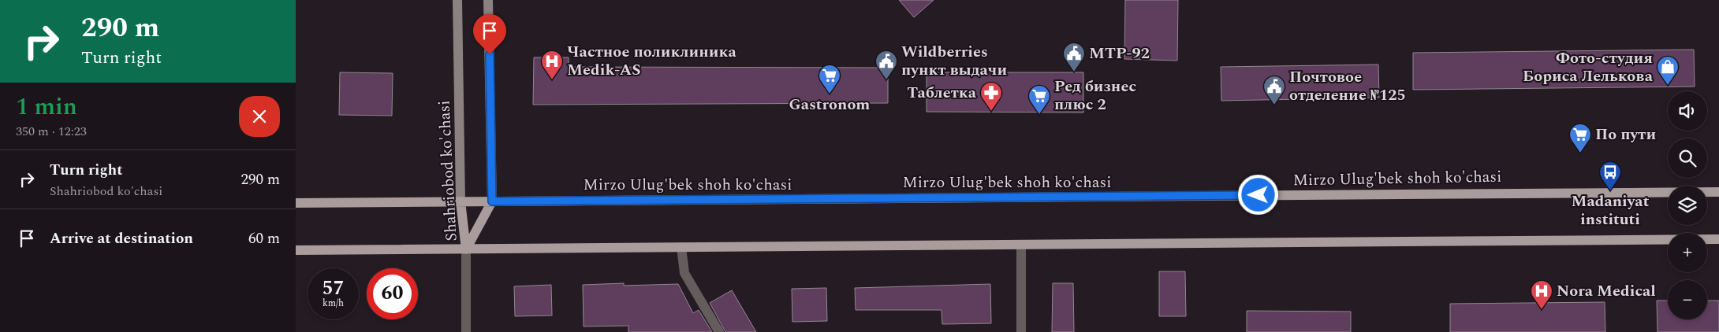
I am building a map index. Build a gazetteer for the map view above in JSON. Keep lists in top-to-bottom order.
{
  "streets": {
    "main road": ["Shahriobod ko'chasi", "Mirzo Ulug'bek shoh ko'chasi"]
  },
  "crossings": [
    ["Shahriobod ko'chasi", "Mirzo Ulug'bek shoh ko'chasi"]
  ],
  "places": {
    "public building": ["MTP-92", "Wildberries пункт выдачи", "Почтовое отделение №125"],
    "hospital": ["Частное поликлиника Medik-AS", "Nora Medical"],
    "shop": ["Фото-студия Бориса Лелькова"],
    "supermarket": ["Gastronom", "Ред бизнес плюс 2", "По пути"],
    "pharmacy": ["Таблетка"],
    "bus stop": ["Madaniyat instituti"]
  },
  "page": {
    "turn": ["290 m", "Turn right"],
    "heading": ["1 min", "350 m · 12:23"],
    "map_buttons": ["+", "−"],
    "list": [
      {
        "name": "Turn right",
        "note": "Shahriobod ko'chasi",
        "value": "290 m"
      },
      {
        "name": "Arrive at destination",
        "value": "60 m"
      }
    ],
    "speed": "57 km/h",
    "limit": "60"
  }
}
